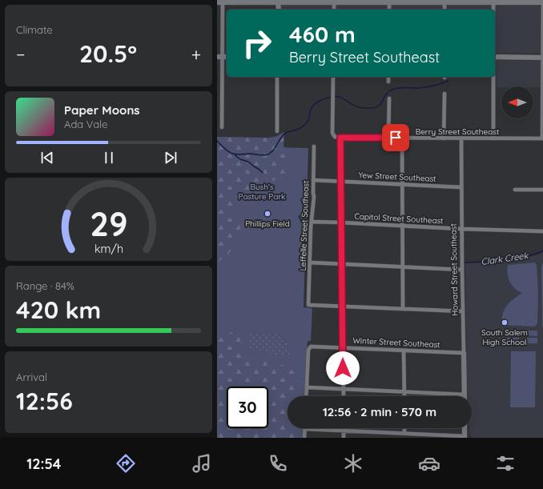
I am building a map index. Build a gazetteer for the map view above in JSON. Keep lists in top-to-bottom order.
{
  "streets": {
    "main road": ["Howard Street Southeast"],
    "street": [
      "Berry Street Southeast",
      "Yew Street Southeast",
      "Capitol Street Southeast",
      "Leffelle Street Southeast",
      "Winter Street Southeast"
    ]
  },
  "crossings": [
    ["Berry Street Southeast", "Howard Street Southeast"],
    ["Yew Street Southeast", "Leffelle Street Southeast"],
    ["Yew Street Southeast", "Howard Street Southeast"],
    ["Capitol Street Southeast", "Leffelle Street Southeast"],
    ["Capitol Street Southeast", "Howard Street Southeast"],
    ["Howard Street Southeast", "Winter Street Southeast"]
  ],
  "water": ["Clark Creek"],
  "parks": ["Bush's Pasture Park"],
  "places": ["Phillips Field", "South Salem High School"],
  "north": "left",
  "page": {
    "tile": [
      "Climate",
      ["Range · 84%", "420 km"],
      ["Arrival", "12:56"]
    ],
    "turn": ["460 m", "Berry Street Southeast"],
    "heat": ["−", "20.5°", "+"],
    "song": ["Paper Moons", "Ada Vale"],
    "limit": "30",
    "trip": "12:56 · 2 min · 570 m",
    "tabs": "12:54",
    "gauge": ["29", "km/h"]
  }
}
